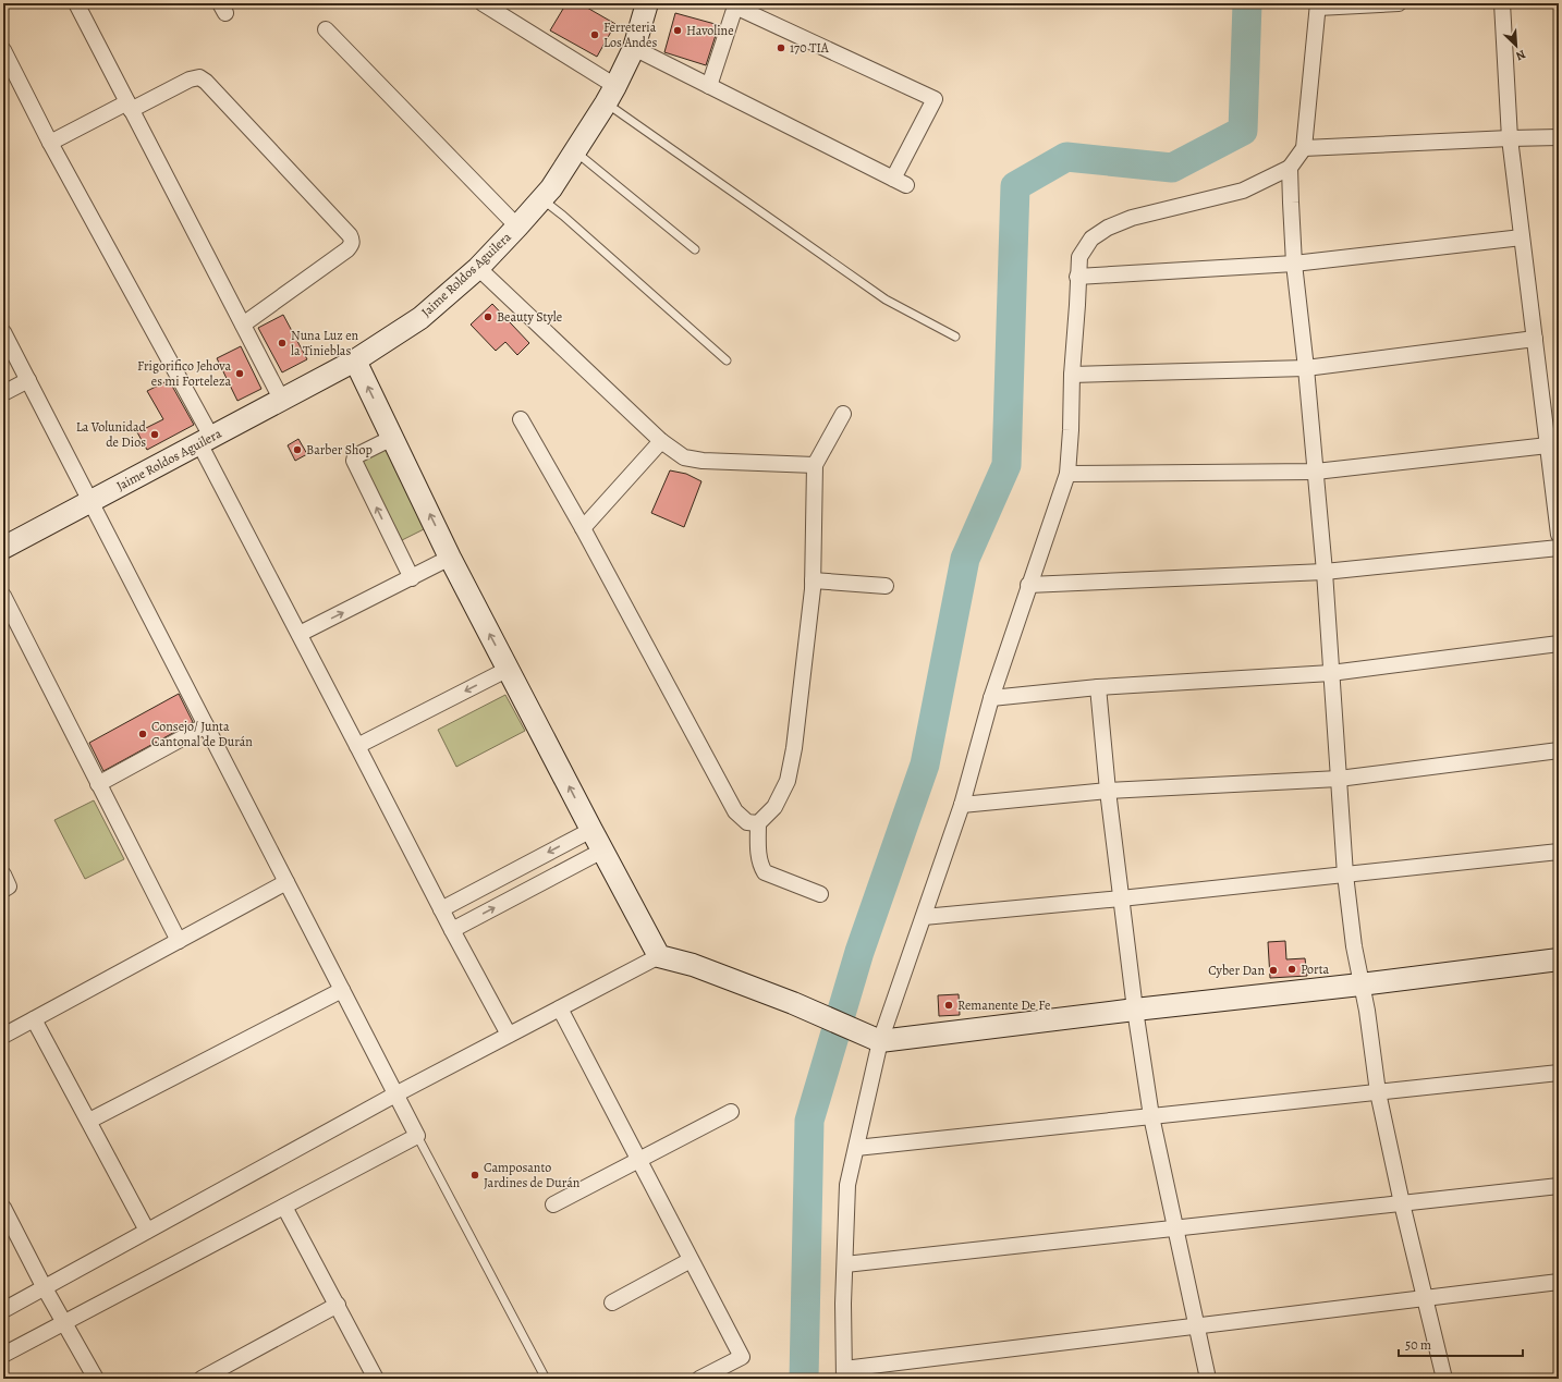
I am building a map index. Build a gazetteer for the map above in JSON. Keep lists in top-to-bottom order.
{
  "streets": {
    "street": ["Jaime Roldos Aguilera"]
  },
  "places": [
    "Havoline",
    "Ferreteria Los Andes",
    "170 TIA",
    "Beauty Style",
    "Nuna Luz en la Tinieblas",
    "Frigorifico Jehova es mi Forteleza",
    "La Volunidad de Dios",
    "Barber Shop",
    "Consejo/ Junta Cantonal de Durán",
    "Porta",
    "Cyber Dan",
    "Remanente De Fe",
    "Camposanto Jardines de Durán"
  ],
  "scale_bar": "50 m",
  "north": "bottom right"
}
